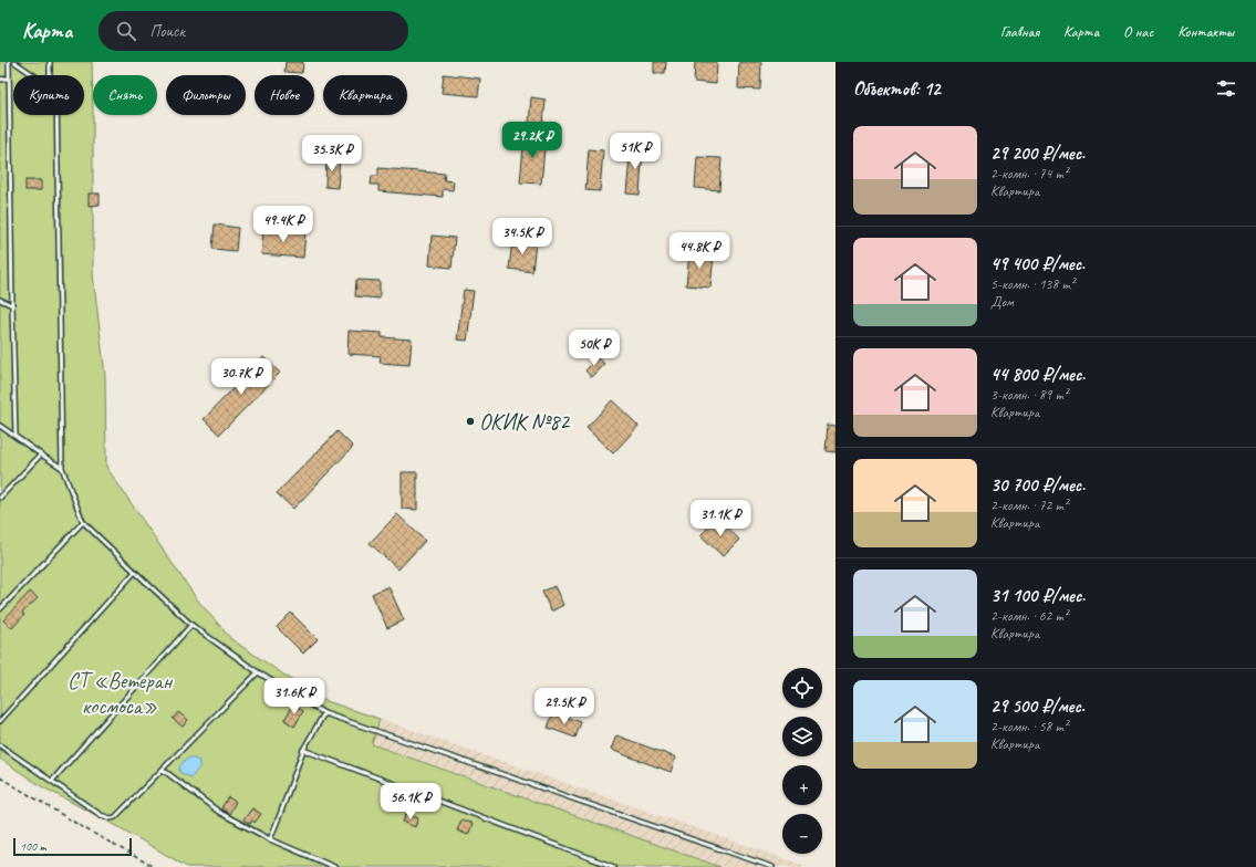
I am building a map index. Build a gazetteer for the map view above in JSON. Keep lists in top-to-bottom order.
{
  "parks": ["СТ «Ветеран космоса»"],
  "places": ["ОКИК №82"],
  "scale_bar": "100 m",
  "page": {
    "header": "Карта",
    "search": "Поиск",
    "nav": [
      "Главная",
      "Карта",
      "О нас",
      "Контакты"
    ],
    "heading": "Объектов: 12",
    "chip": [
      "Купить",
      "Снять",
      "Фильтры",
      "Новое",
      "Квартира"
    ],
    "list": [
      {
        "name": "29 200 ₽/мес.",
        "note": "2-комн. · 74 m² · Квартира"
      },
      {
        "name": "49 400 ₽/мес.",
        "note": "5-комн. · 138 m² · Дом"
      },
      {
        "name": "44 800 ₽/мес.",
        "note": "3-комн. · 89 m² · Квартира"
      },
      {
        "name": "30 700 ₽/мес.",
        "note": "2-комн. · 72 m² · Квартира"
      },
      {
        "name": "31 100 ₽/мес.",
        "note": "2-комн. · 62 m² · Квартира"
      },
      {
        "name": "29 500 ₽/мес.",
        "note": "2-комн. · 58 m² · Квартира"
      }
    ],
    "price": [
      "29.2K ₽",
      "51K ₽",
      "35.3K ₽",
      "49.4K ₽",
      "34.5K ₽",
      "44.8K ₽",
      "50K ₽",
      "30.7K ₽",
      "31.1K ₽",
      "31.6K ₽",
      "29.5K ₽",
      "56.1K ₽"
    ],
    "map_buttons": ["+", "−"],
    "scale": "100 m"
  }
}
